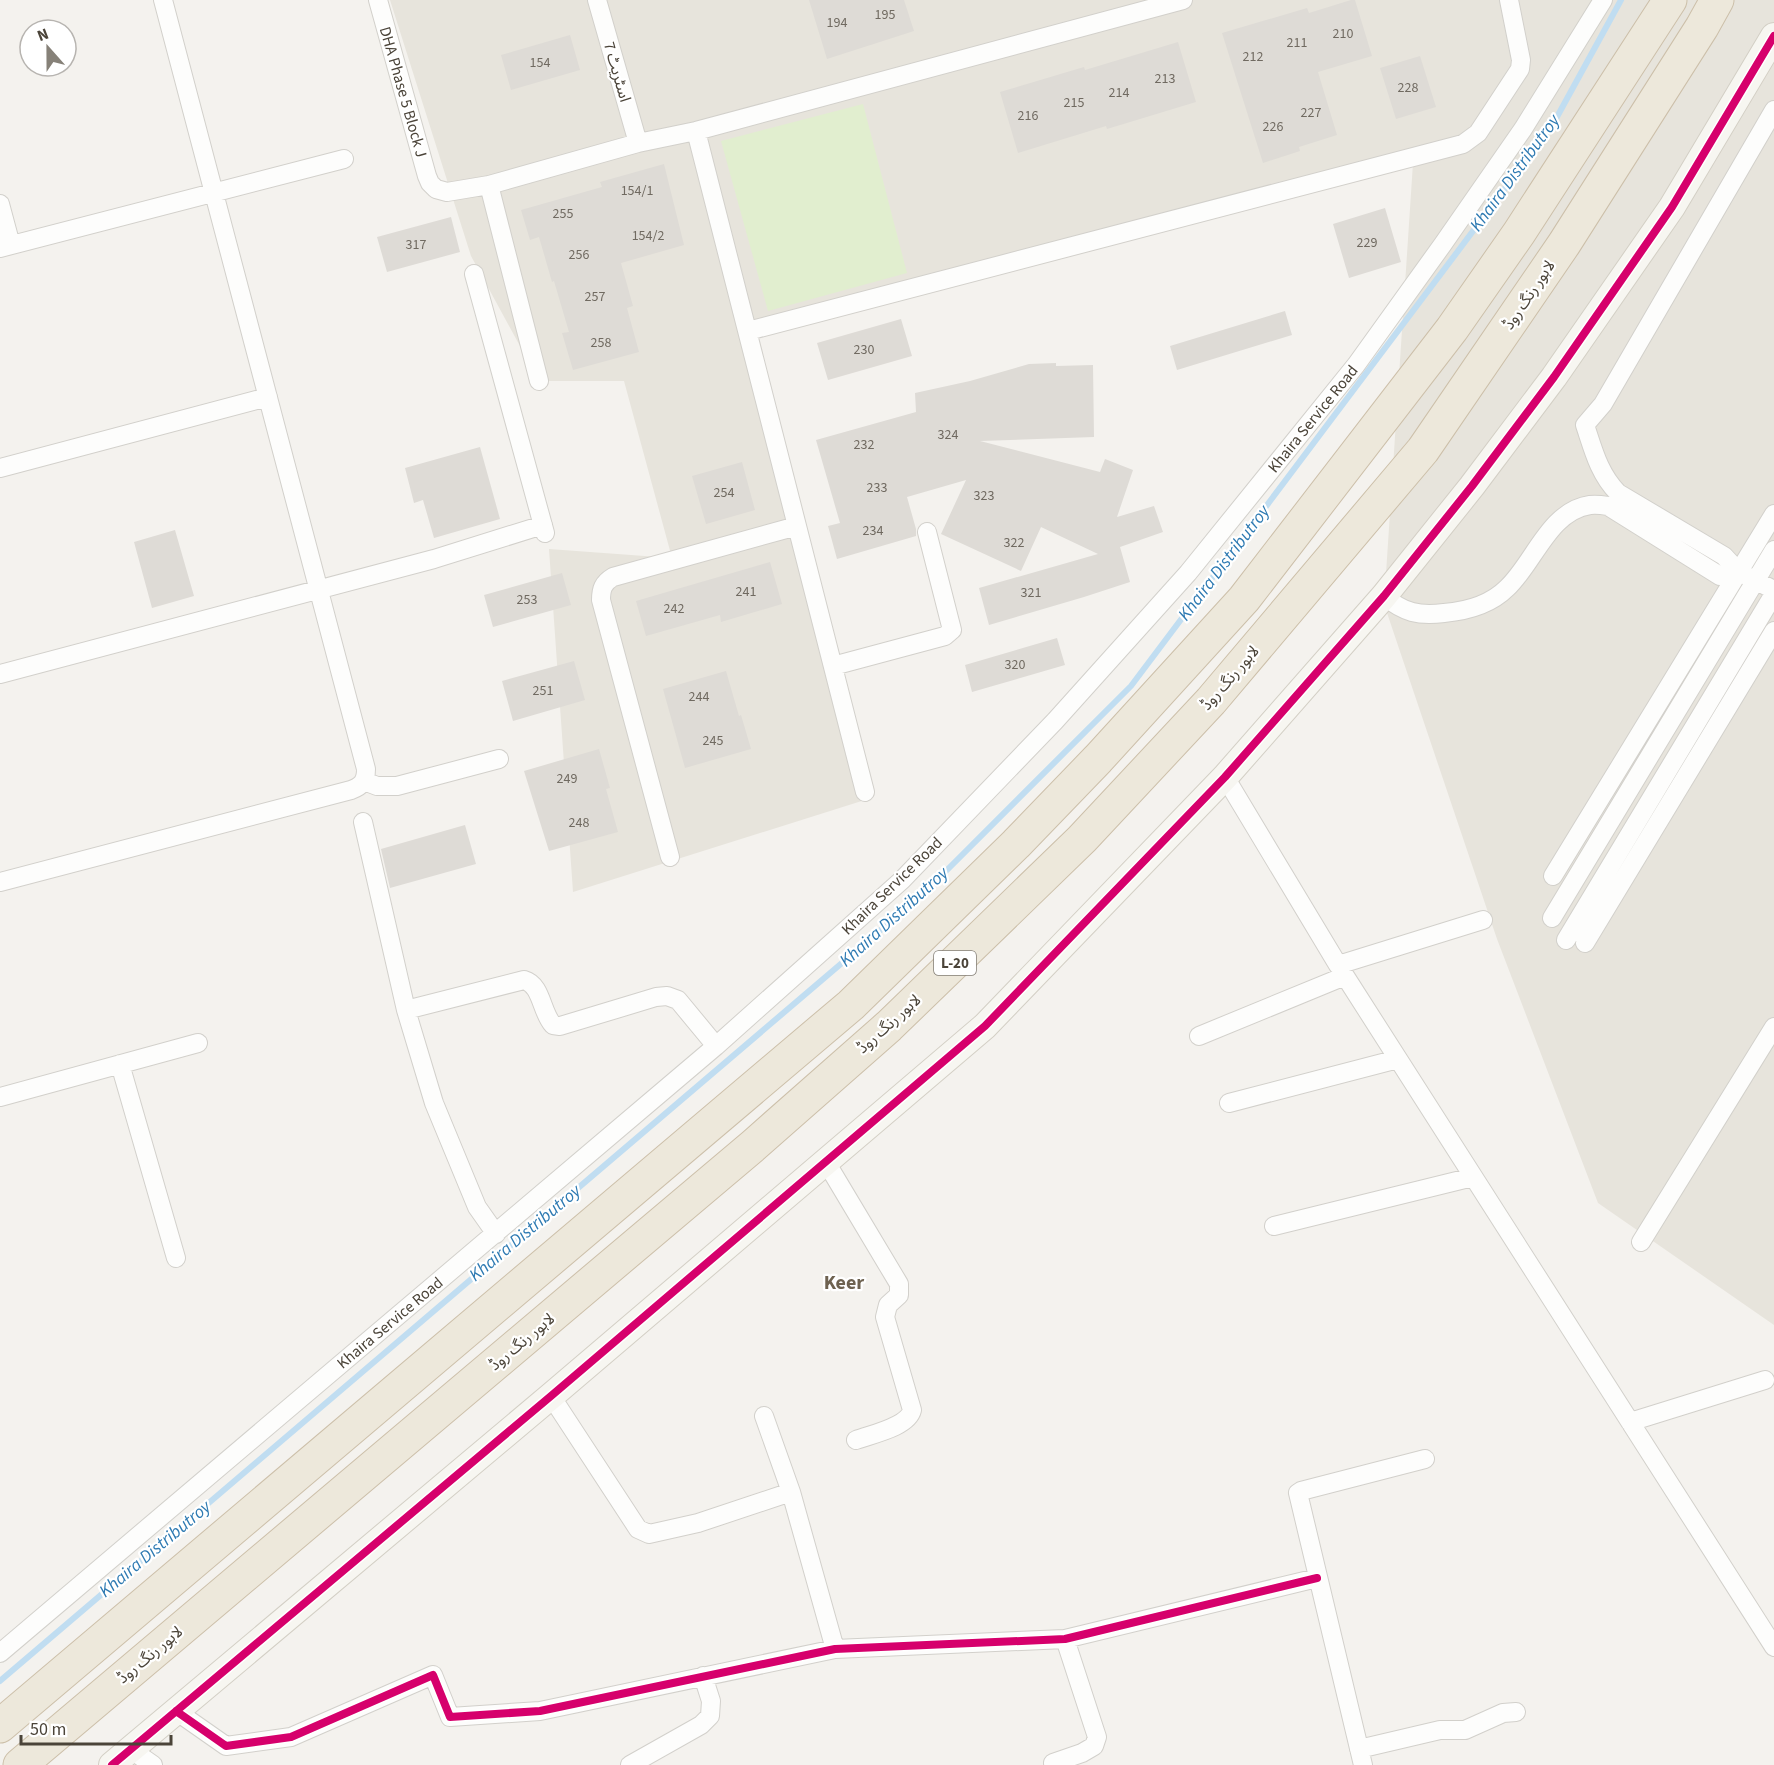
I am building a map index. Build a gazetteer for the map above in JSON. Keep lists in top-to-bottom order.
{
  "streets": {
    "highway": ["لاہور رنگ روڈ", "L-20"],
    "street": ["اسٹریٹ 7", "DHA Phase 5 Block J", "Khaira Service Road"]
  },
  "districts": ["Keer"],
  "water": ["Khaira Distributroy"],
  "house_numbers": [
    "195",
    "194",
    "210",
    "211",
    "212",
    "154",
    "213",
    "228",
    "214",
    "215",
    "227",
    "216",
    "226",
    "154/1",
    "255",
    "154/2",
    "229",
    "317",
    "256",
    "257",
    "258",
    "230",
    "324",
    "232",
    "233",
    "254",
    "323",
    "234",
    "322",
    "241",
    "321",
    "253",
    "242",
    "320",
    "251",
    "244",
    "245",
    "249",
    "248"
  ],
  "scale_bar": "50 m",
  "north": "top"
}
